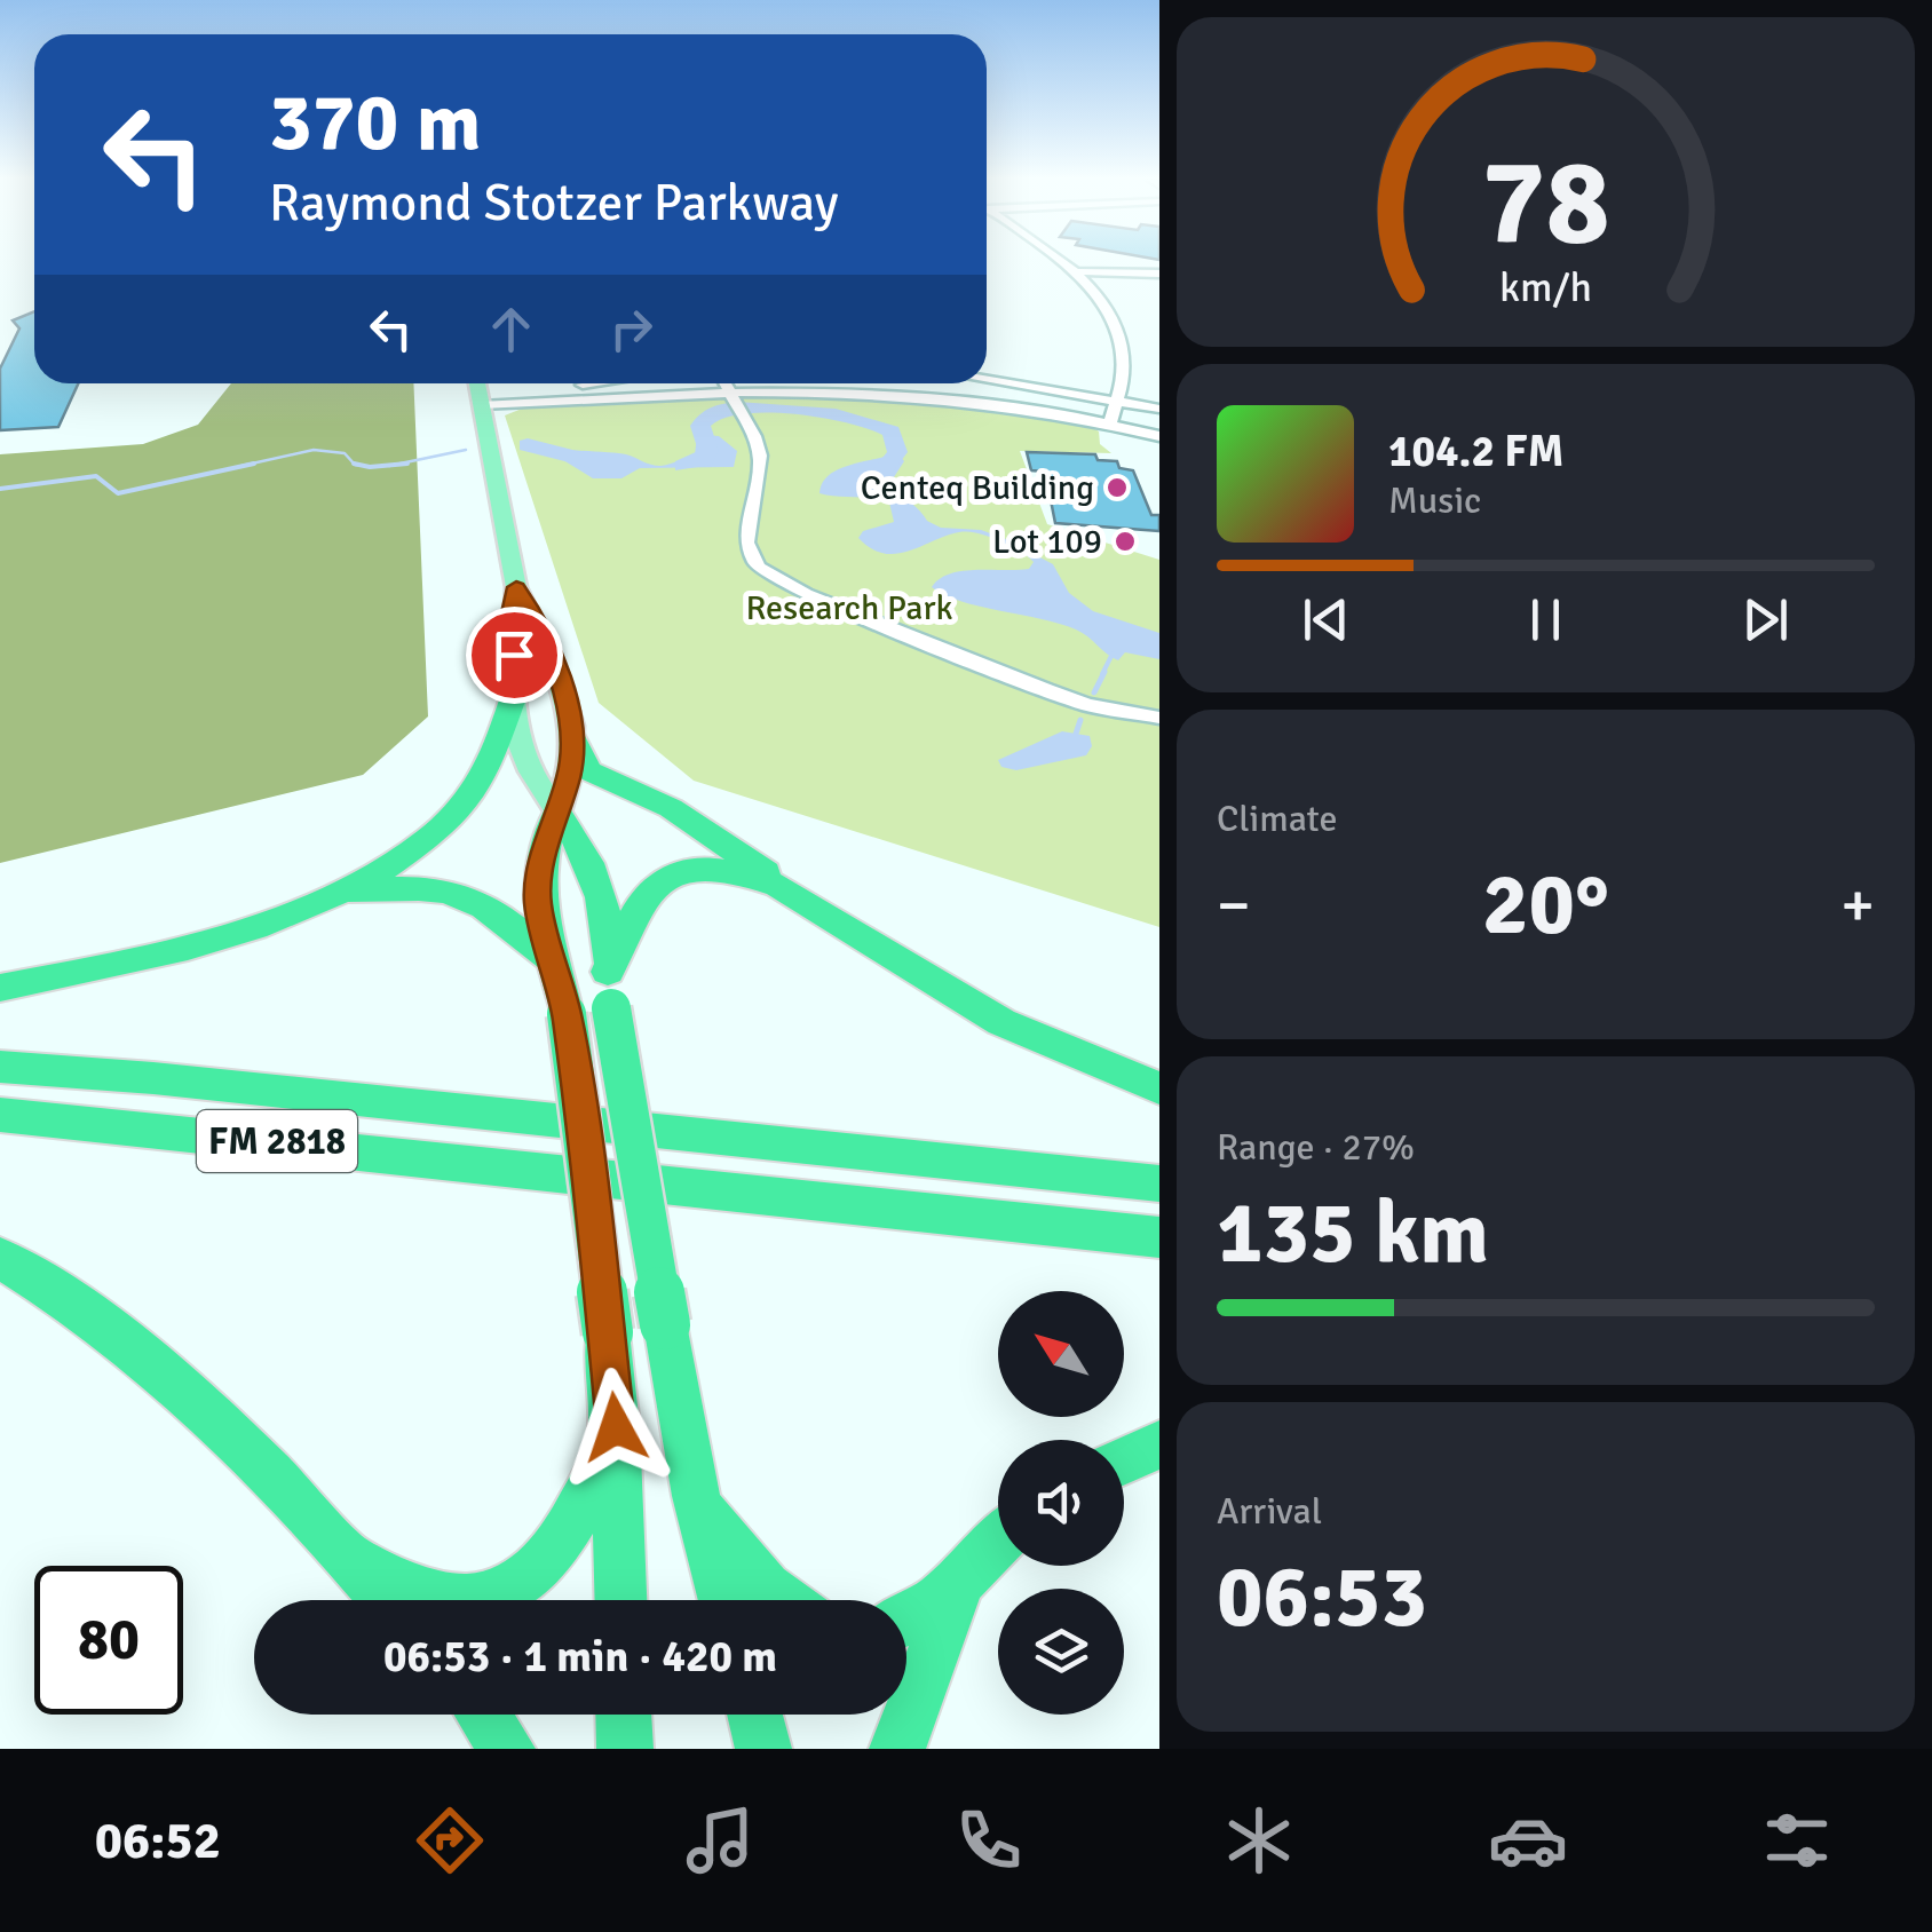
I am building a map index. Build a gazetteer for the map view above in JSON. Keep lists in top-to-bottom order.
{
  "streets": {
    "highway": ["FM 2818"]
  },
  "parks": ["Research Park"],
  "places": ["Centeq Building", "Lot 109"],
  "north": "top left",
  "page": {
    "turn": ["370 m", "Raymond Stotzer Parkway"],
    "song": ["104.2 FM", "Music"],
    "tile": [
      "Climate",
      ["Range · 27%", "135 km"],
      ["Arrival", "06:53"]
    ],
    "heat": ["−", "20°", "+"],
    "limit": "80",
    "trip": "06:53 · 1 min · 420 m",
    "tabs": "06:52",
    "gauge": ["78", "km/h"]
  }
}
